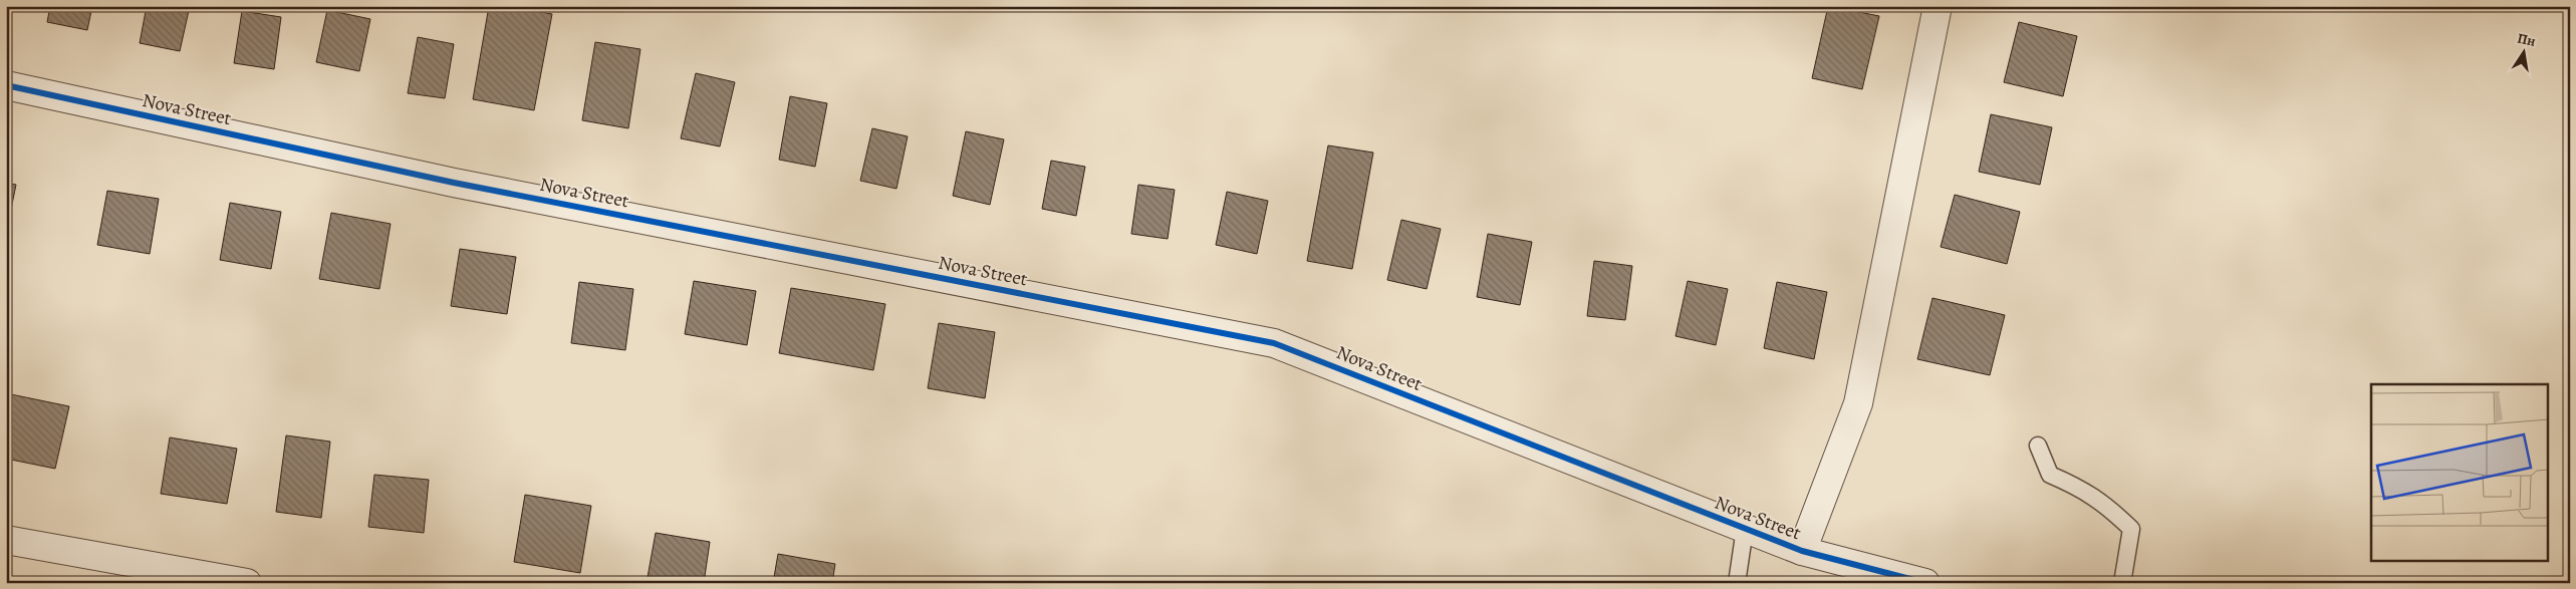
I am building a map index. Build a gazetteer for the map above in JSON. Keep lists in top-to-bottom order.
{
  "streets": {
    "street": ["Nova Street"]
  },
  "north": "top"
}
